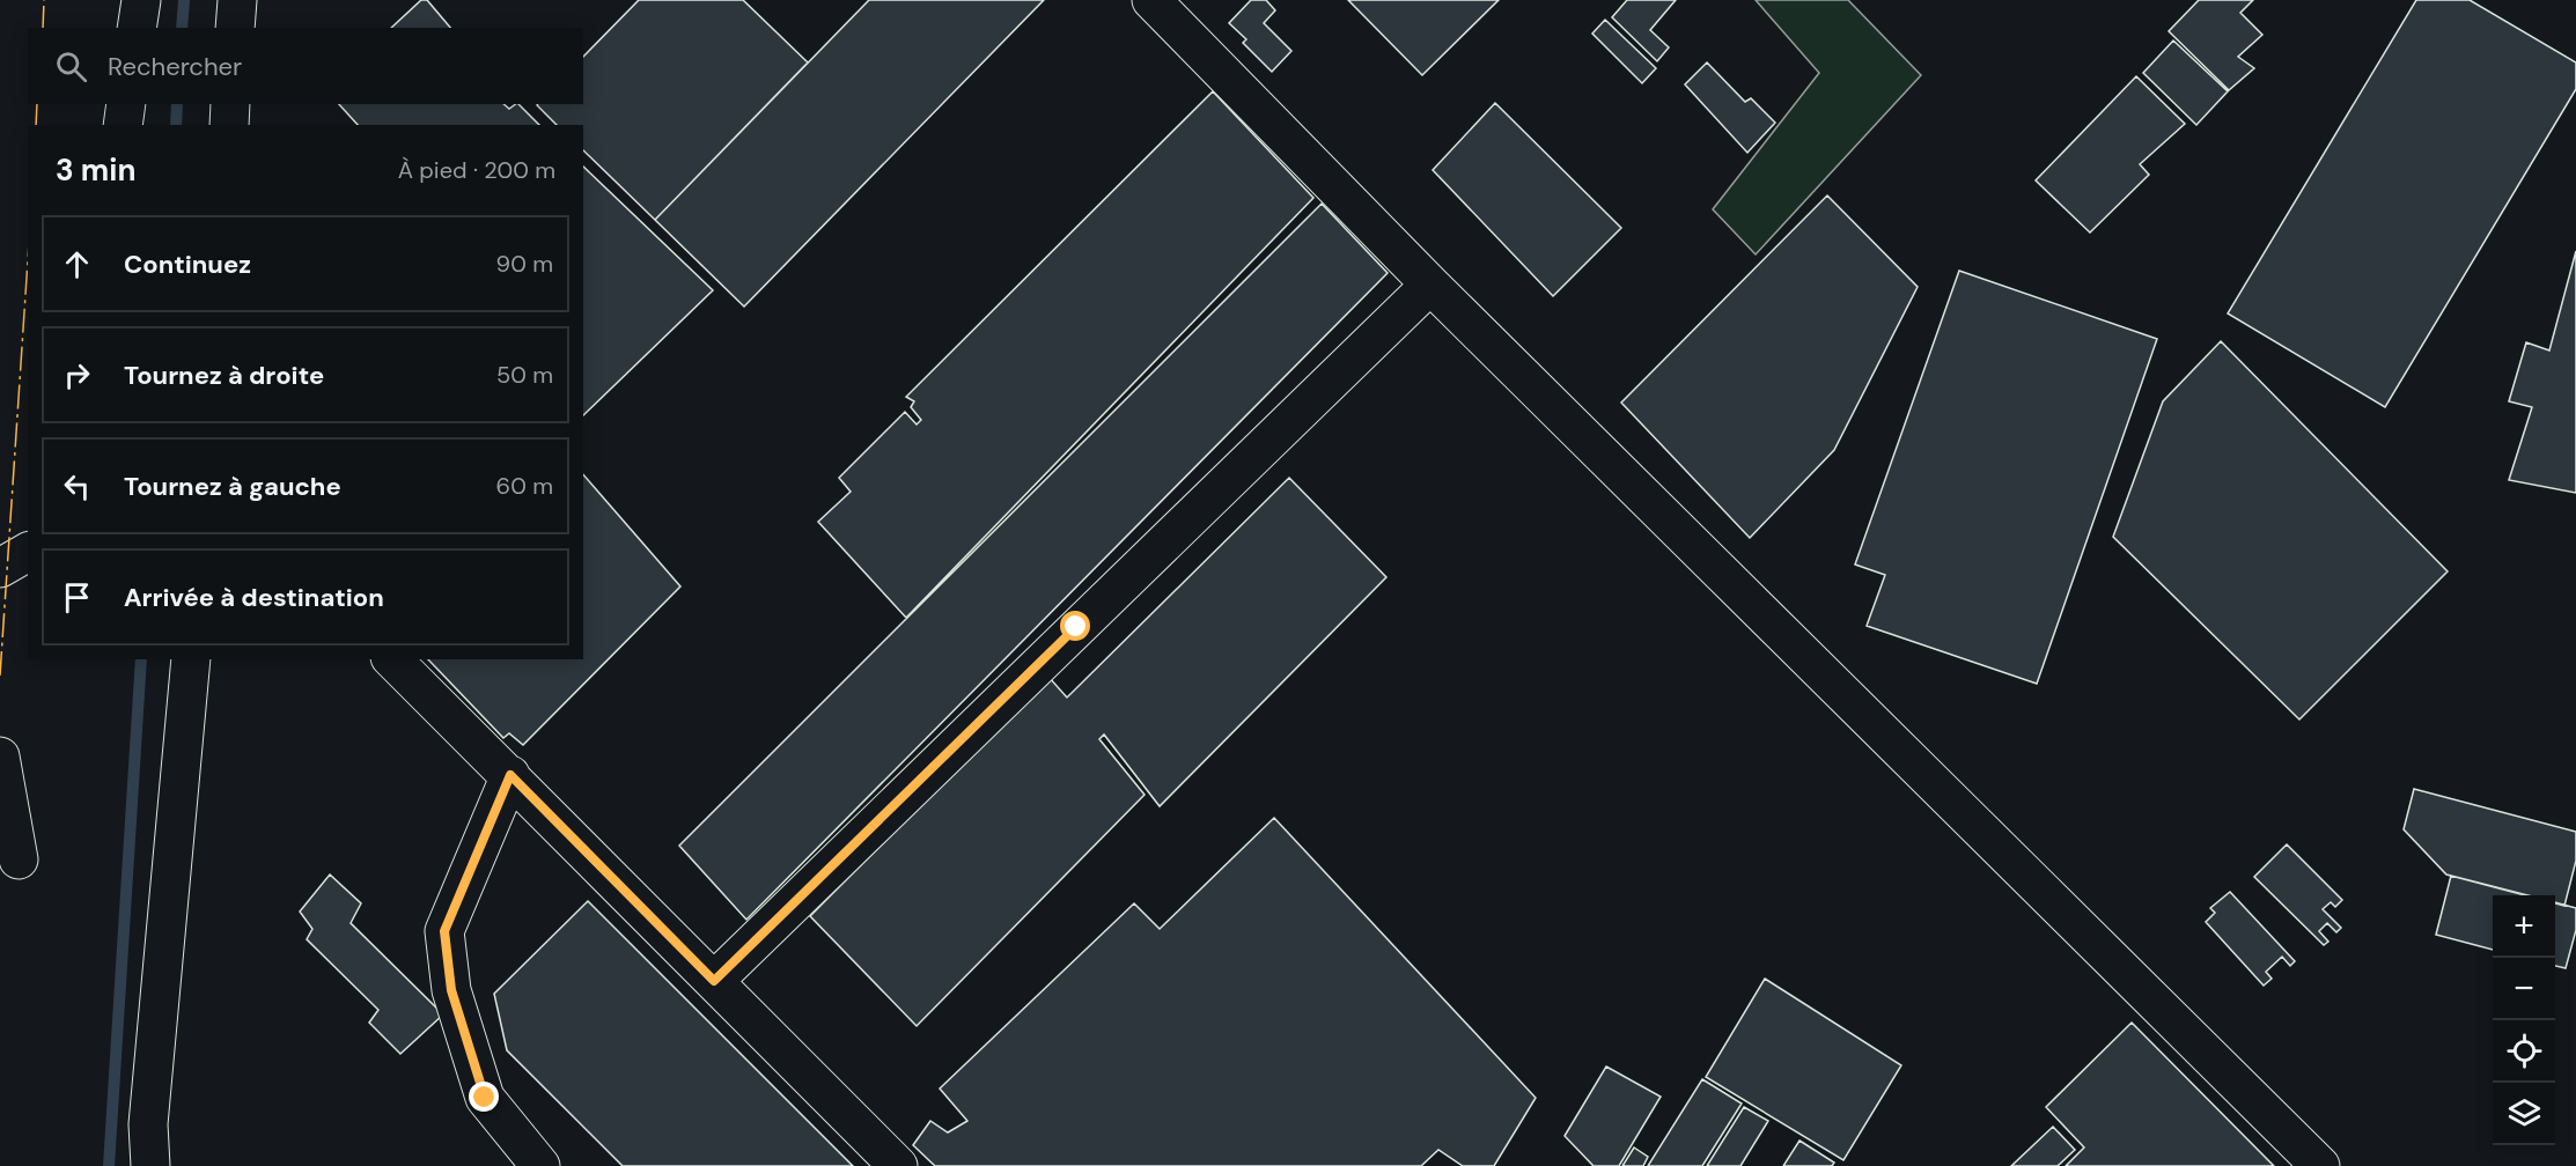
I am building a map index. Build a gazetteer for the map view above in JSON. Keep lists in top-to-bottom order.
{
  "page": {
    "search": "Rechercher",
    "heading": ["3 min", "À pied · 200 m"],
    "list": [
      ["Continuez", "90 m"],
      ["Tournez à droite", "50 m"],
      ["Tournez à gauche", "60 m"],
      "Arrivée à destination"
    ],
    "map_buttons": ["+", "−"]
  }
}
